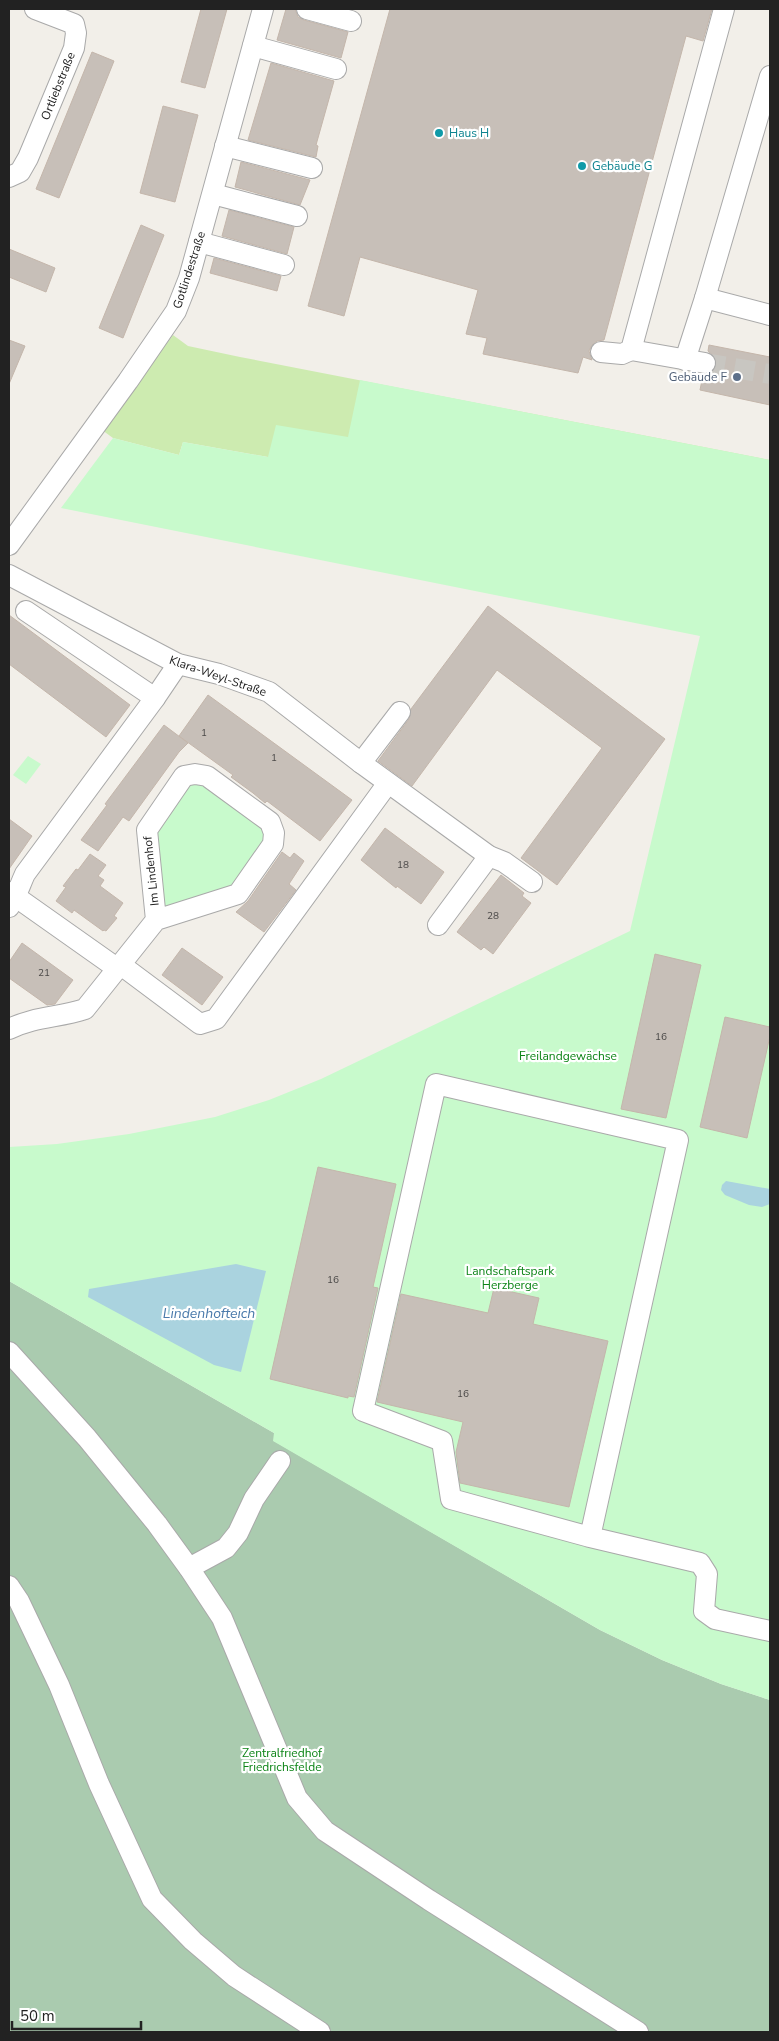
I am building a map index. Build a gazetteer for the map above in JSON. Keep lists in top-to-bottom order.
{
  "streets": {
    "street": [
      "Ortliebstraße",
      "Gotlindestraße",
      "Klara-Weyl-Straße",
      "Im Lindenhof"
    ]
  },
  "water": ["Lindenhofteich"],
  "parks": ["Freilandgewächse", "Landschaftspark Herzberge", "Zentralfriedhof Friedrichsfelde"],
  "places": ["Haus H", "Gebäude G", "Gebäude F"],
  "house_numbers": [
    "1",
    "1",
    "18",
    "28",
    "21",
    "16",
    "16",
    "16"
  ],
  "scale_bar": "50 m"
}
